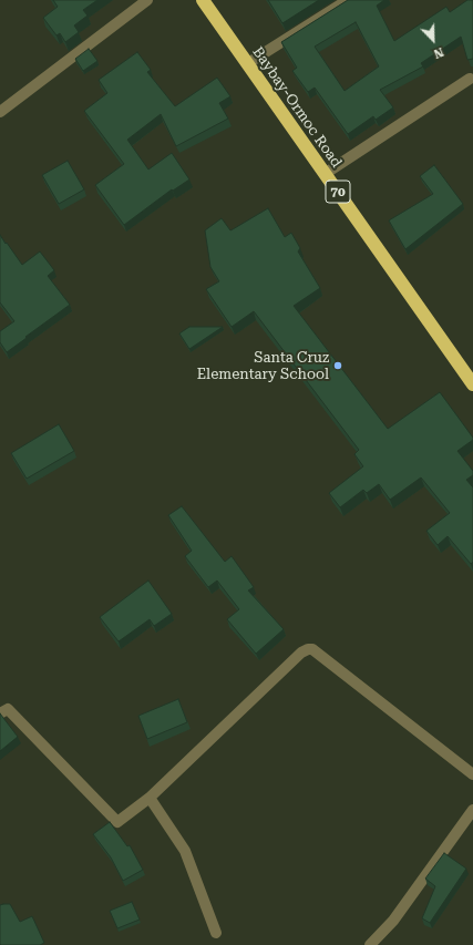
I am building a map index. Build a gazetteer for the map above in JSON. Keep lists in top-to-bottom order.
{
  "streets": {
    "highway": ["Baybay-Ormoc Road", "70"]
  },
  "places": ["Santa Cruz Elementary School"],
  "north": "bottom right"
}
